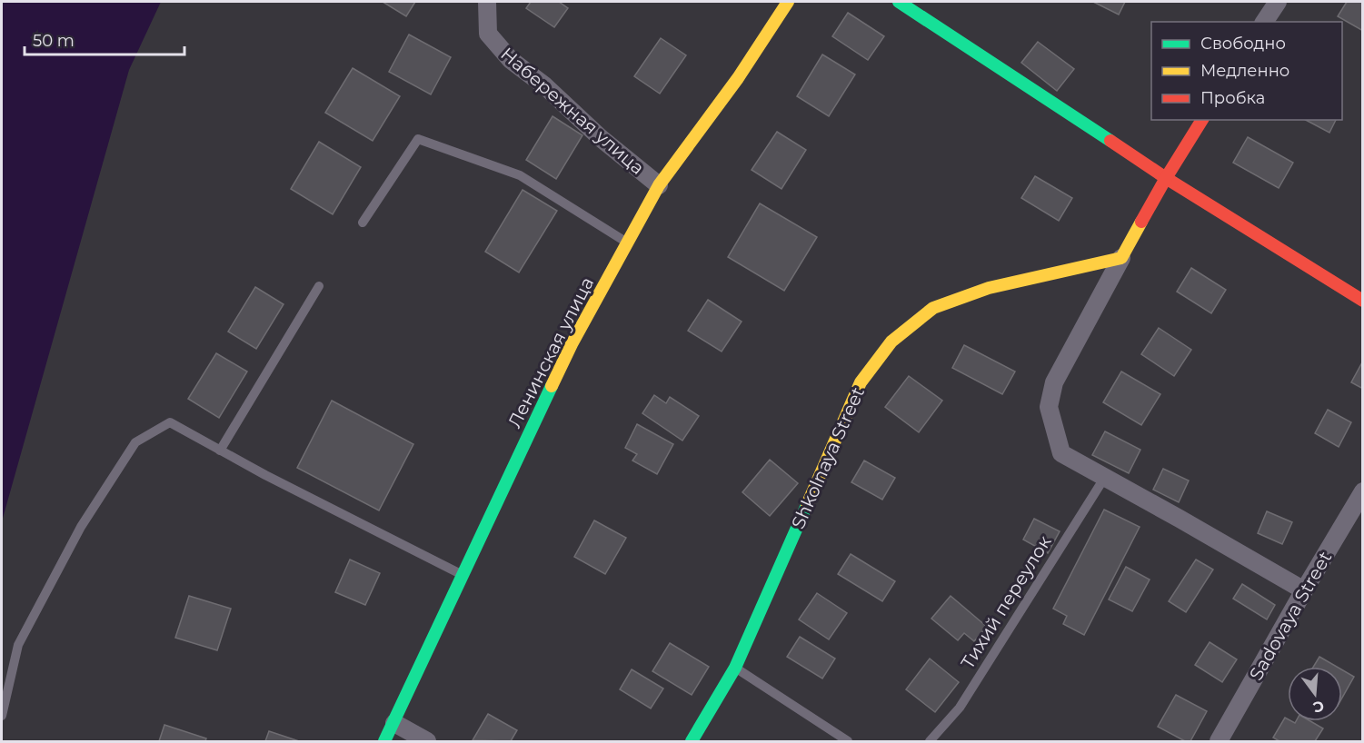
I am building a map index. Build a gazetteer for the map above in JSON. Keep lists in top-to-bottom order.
{
  "streets": {
    "street": [
      "Набережная улица",
      "Ленинская улица",
      "Shkolnaya Street",
      "Sadovaya Street"
    ],
    "lane": ["Тихий переулок"]
  },
  "crossings": [
    ["Набережная улица", "Ленинская улица"]
  ],
  "legend": ["Свободно", "Медленно", "Пробка"],
  "scale_bar": "50 m",
  "north": "bottom"
}
